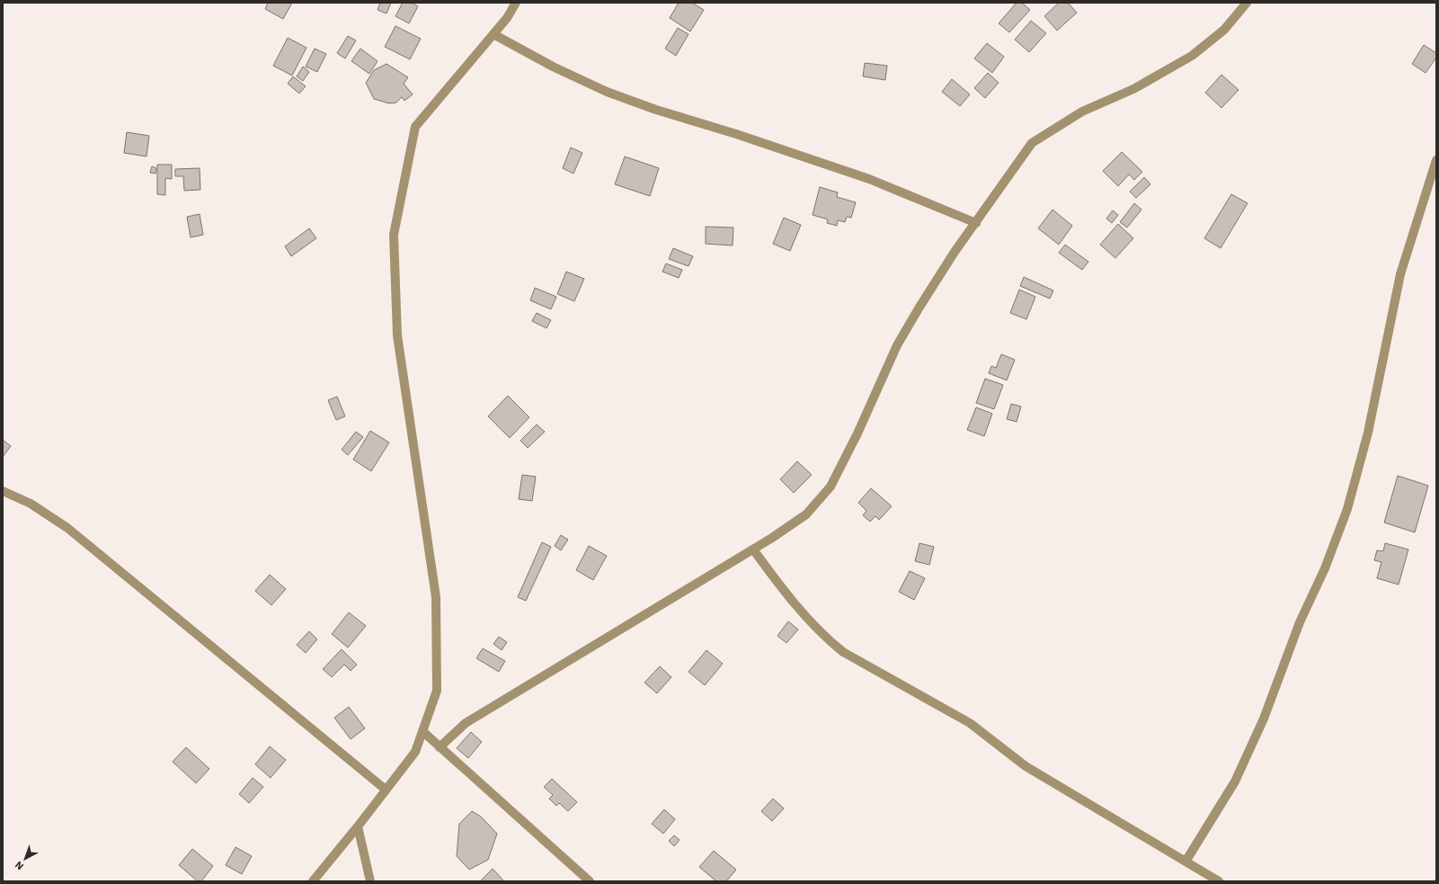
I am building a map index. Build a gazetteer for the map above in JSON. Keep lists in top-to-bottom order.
{
  "north": "bottom left"
}
